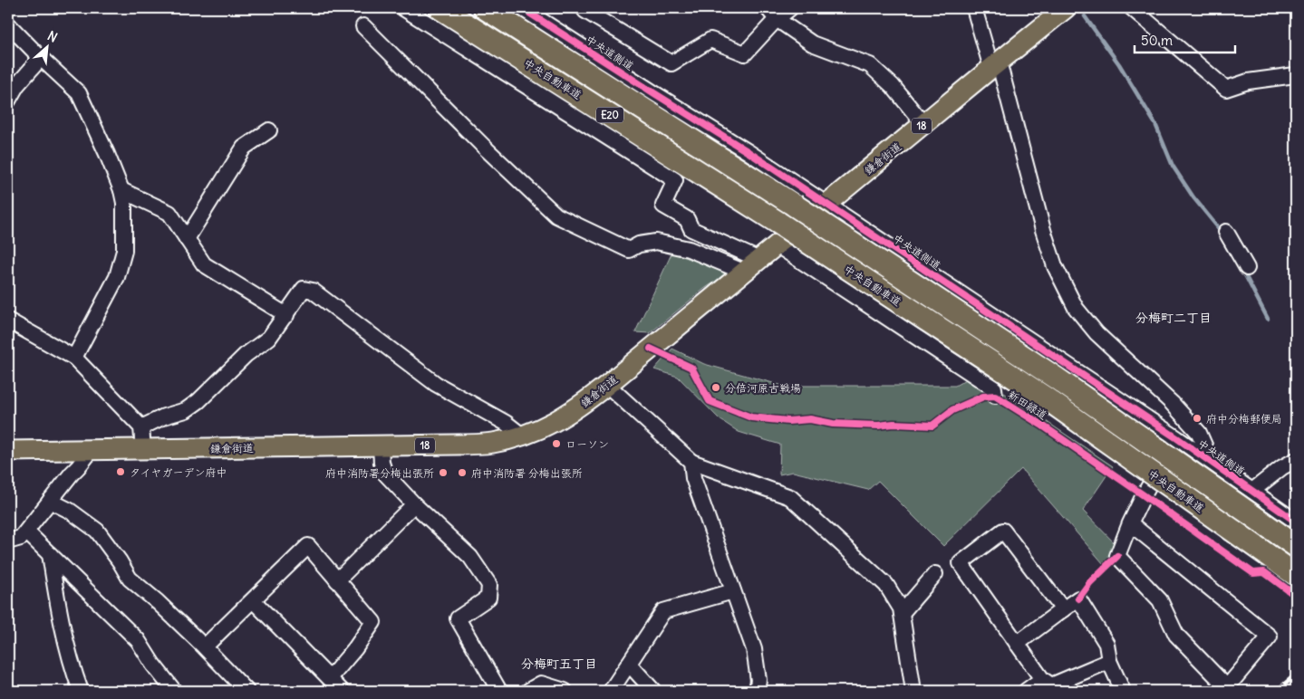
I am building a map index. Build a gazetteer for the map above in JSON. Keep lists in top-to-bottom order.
{
  "streets": {
    "highway": ["中央自動車道", "E20"],
    "main road": ["18", "鎌倉街道"],
    "street": ["中央道側道"],
    "cycle path": ["新田緑道"]
  },
  "crossings": [
    ["中央道側道", "鎌倉街道"]
  ],
  "districts": ["分梅町二丁目", "分梅町五丁目"],
  "places": [
    "分倍河原古戦場",
    "府中分梅郵便局",
    "ローソン",
    "タイヤガーデン府中",
    "府中消防署分梅出張所",
    "府中消防署 分梅出張所"
  ],
  "scale_bar": "50 m",
  "north": "top right"
}
